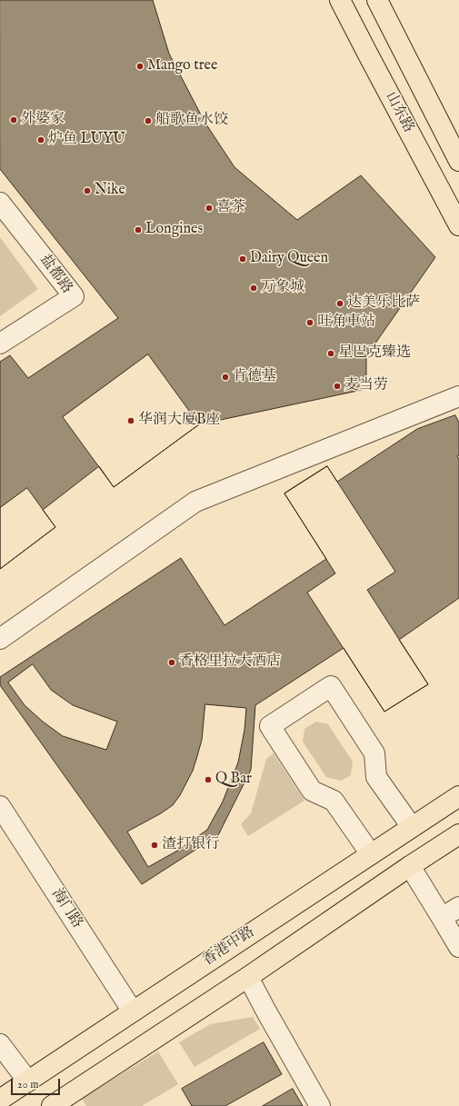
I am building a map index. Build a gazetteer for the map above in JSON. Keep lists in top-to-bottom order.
{
  "streets": {
    "main road": ["山东路", "香港中路"],
    "street": ["盐都路", "海门路"]
  },
  "crossings": [
    ["海门路", "香港中路"]
  ],
  "places": [
    "Mango tree",
    "外婆家",
    "船歌鱼水饺",
    "炉鱼 LUYU",
    "Nike",
    "喜茶",
    "Longines",
    "Dairy Queen",
    "万象城",
    "达美乐比萨",
    "旺角車站",
    "星巴克臻选",
    "肯德基",
    "麦当劳",
    "华润大厦B座",
    "香格里拉大酒店",
    "Q Bar",
    "渣打银行"
  ],
  "scale_bar": "20 m"
}
